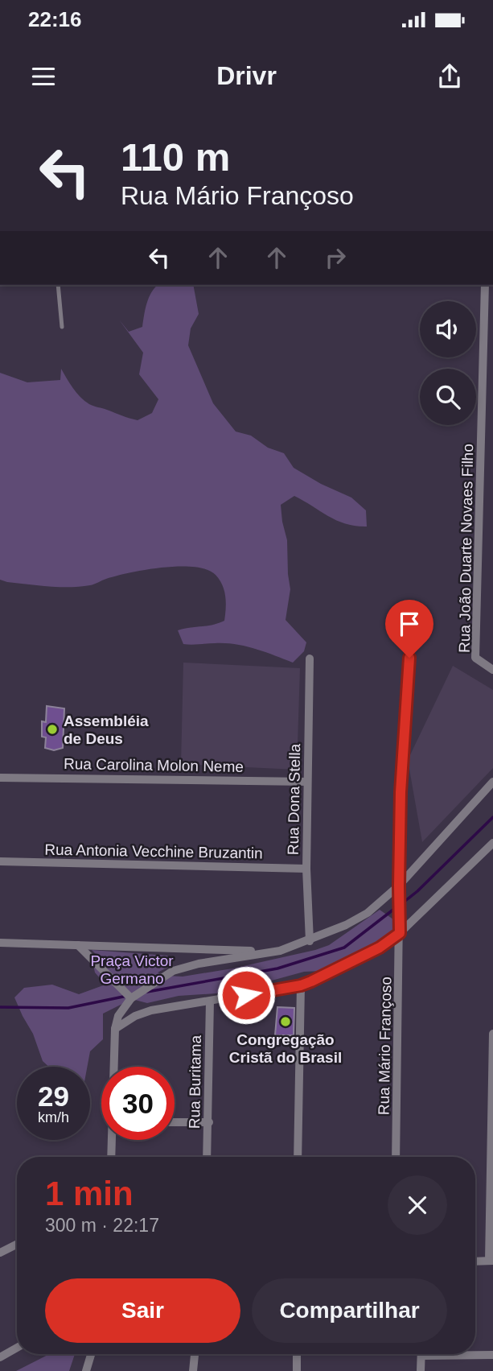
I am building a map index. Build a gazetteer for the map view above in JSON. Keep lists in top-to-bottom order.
{
  "streets": {
    "street": [
      "Rua João Duarte Novaes Filho",
      "Rua Carolina Molon Neme",
      "Rua Dona Stella",
      "Rua Antonia Vecchine Bruzantin",
      "Rua Mário Françoso",
      "Rua Buritama"
    ]
  },
  "crossings": [
    ["Rua Carolina Molon Neme", "Rua Dona Stella"],
    ["Rua Dona Stella", "Rua Antonia Vecchine Bruzantin"]
  ],
  "parks": ["Praça Victor Germano"],
  "places": ["Assembléia de Deus", "Congregação Cristã do Brasil"],
  "page": {
    "status": "22:16",
    "header": "Drivr",
    "turn": ["110 m", "Rua Mário Françoso"],
    "speed": "29 km/h",
    "limit": "30",
    "heading": ["1 min", "300 m · 22:17"],
    "buttons": ["Sair", "Compartilhar"]
  }
}
